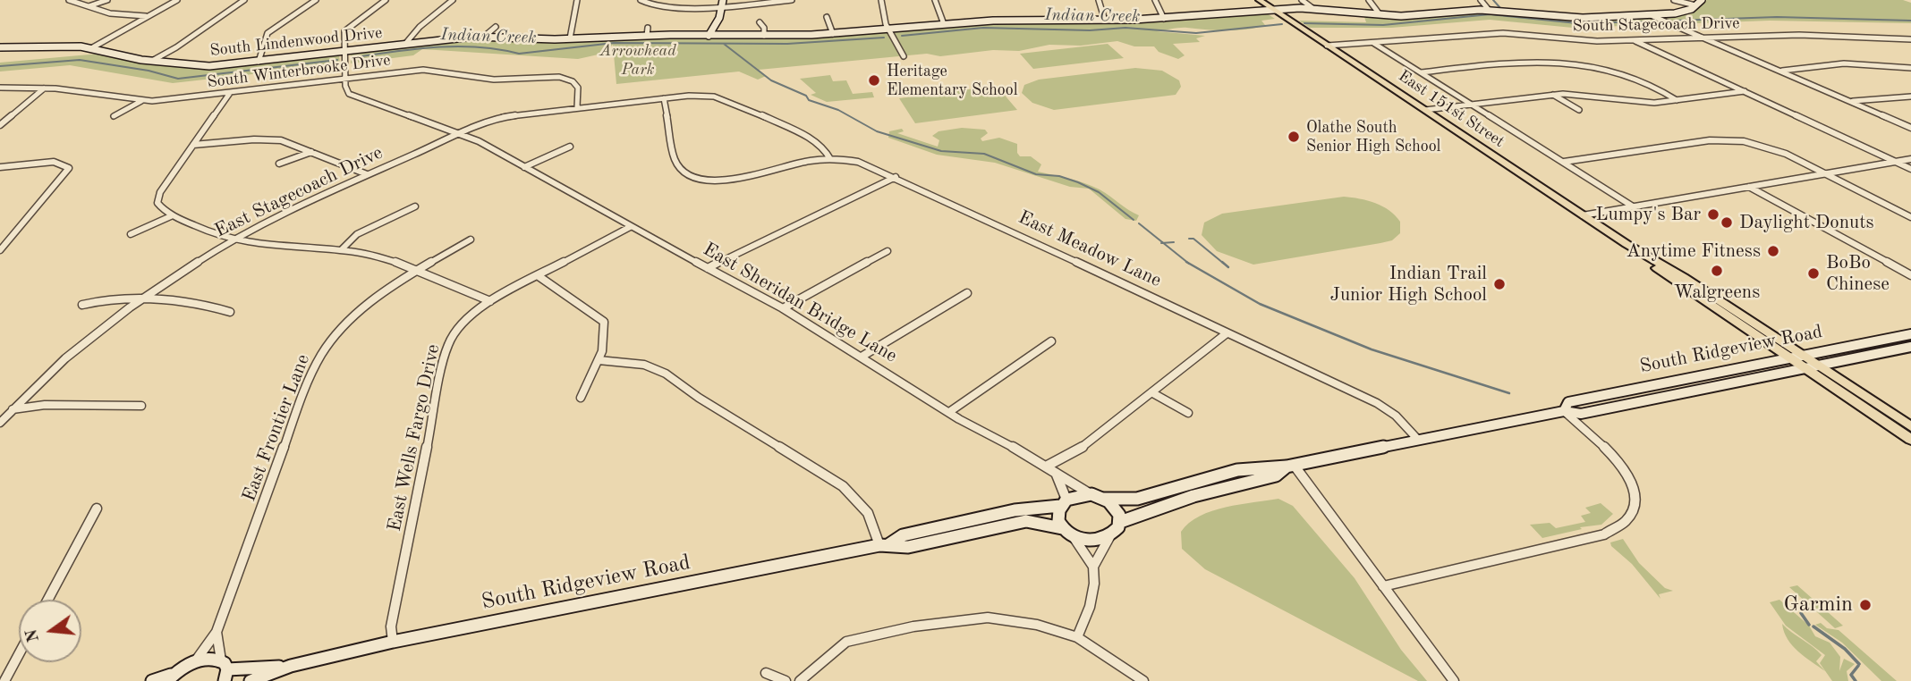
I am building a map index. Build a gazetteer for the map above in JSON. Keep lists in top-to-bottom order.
{
  "streets": {
    "main road": ["East 151st Street"],
    "street": [
      "South Stagecoach Drive",
      "South Lindenwood Drive",
      "South Winterbrooke Drive",
      "East Stagecoach Drive",
      "East Meadow Lane",
      "East Sheridan Bridge Lane",
      "South Ridgeview Road",
      "East Frontier Lane",
      "East Wells Fargo Drive"
    ]
  },
  "crossings": [
    ["South Stagecoach Drive", "East 151st Street"],
    ["South Lindenwood Drive", "East 151st Street"],
    ["South Winterbrooke Drive", "East Stagecoach Drive"],
    ["South Winterbrooke Drive", "East Sheridan Bridge Lane"],
    ["East 151st Street", "South Ridgeview Road"],
    ["East Stagecoach Drive", "East Meadow Lane"],
    ["East Stagecoach Drive", "East Sheridan Bridge Lane"],
    ["East Meadow Lane", "South Ridgeview Road"],
    ["East Sheridan Bridge Lane", "South Ridgeview Road"],
    ["East Sheridan Bridge Lane", "East Wells Fargo Drive"],
    ["South Ridgeview Road", "East Wells Fargo Drive"]
  ],
  "water": ["Indian Creek"],
  "parks": ["Arrowhead Park"],
  "places": [
    "Heritage Elementary School",
    "Olathe South Senior High School",
    "Lumpy's Bar",
    "Daylight Donuts",
    "Anytime Fitness",
    "Walgreens",
    "BoBo Chinese",
    "Indian Trail Junior High School",
    "Garmin"
  ],
  "north": "left"
}
